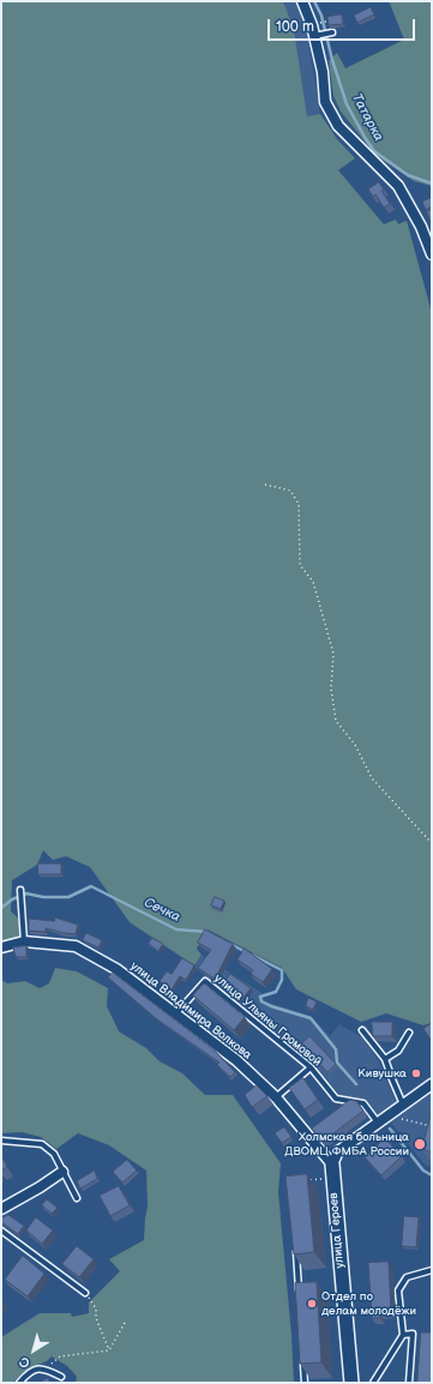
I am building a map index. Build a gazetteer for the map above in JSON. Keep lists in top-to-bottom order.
{
  "streets": {
    "street": ["улица Владимира Волкова", "улица Героев"],
    "lane": ["улица Ульяны Громовой"]
  },
  "crossings": [
    ["улица Владимира Волкова", "улица Ульяны Громовой"],
    ["улица Владимира Волкова", "улица Героев"]
  ],
  "water": ["Татарка", "Сечка"],
  "places": ["Кивушка", "Холмская больница ДВОМЦ ФМБА России", "Отдел по делам молодёжи"],
  "scale_bar": "100 m",
  "north": "bottom left"
}
